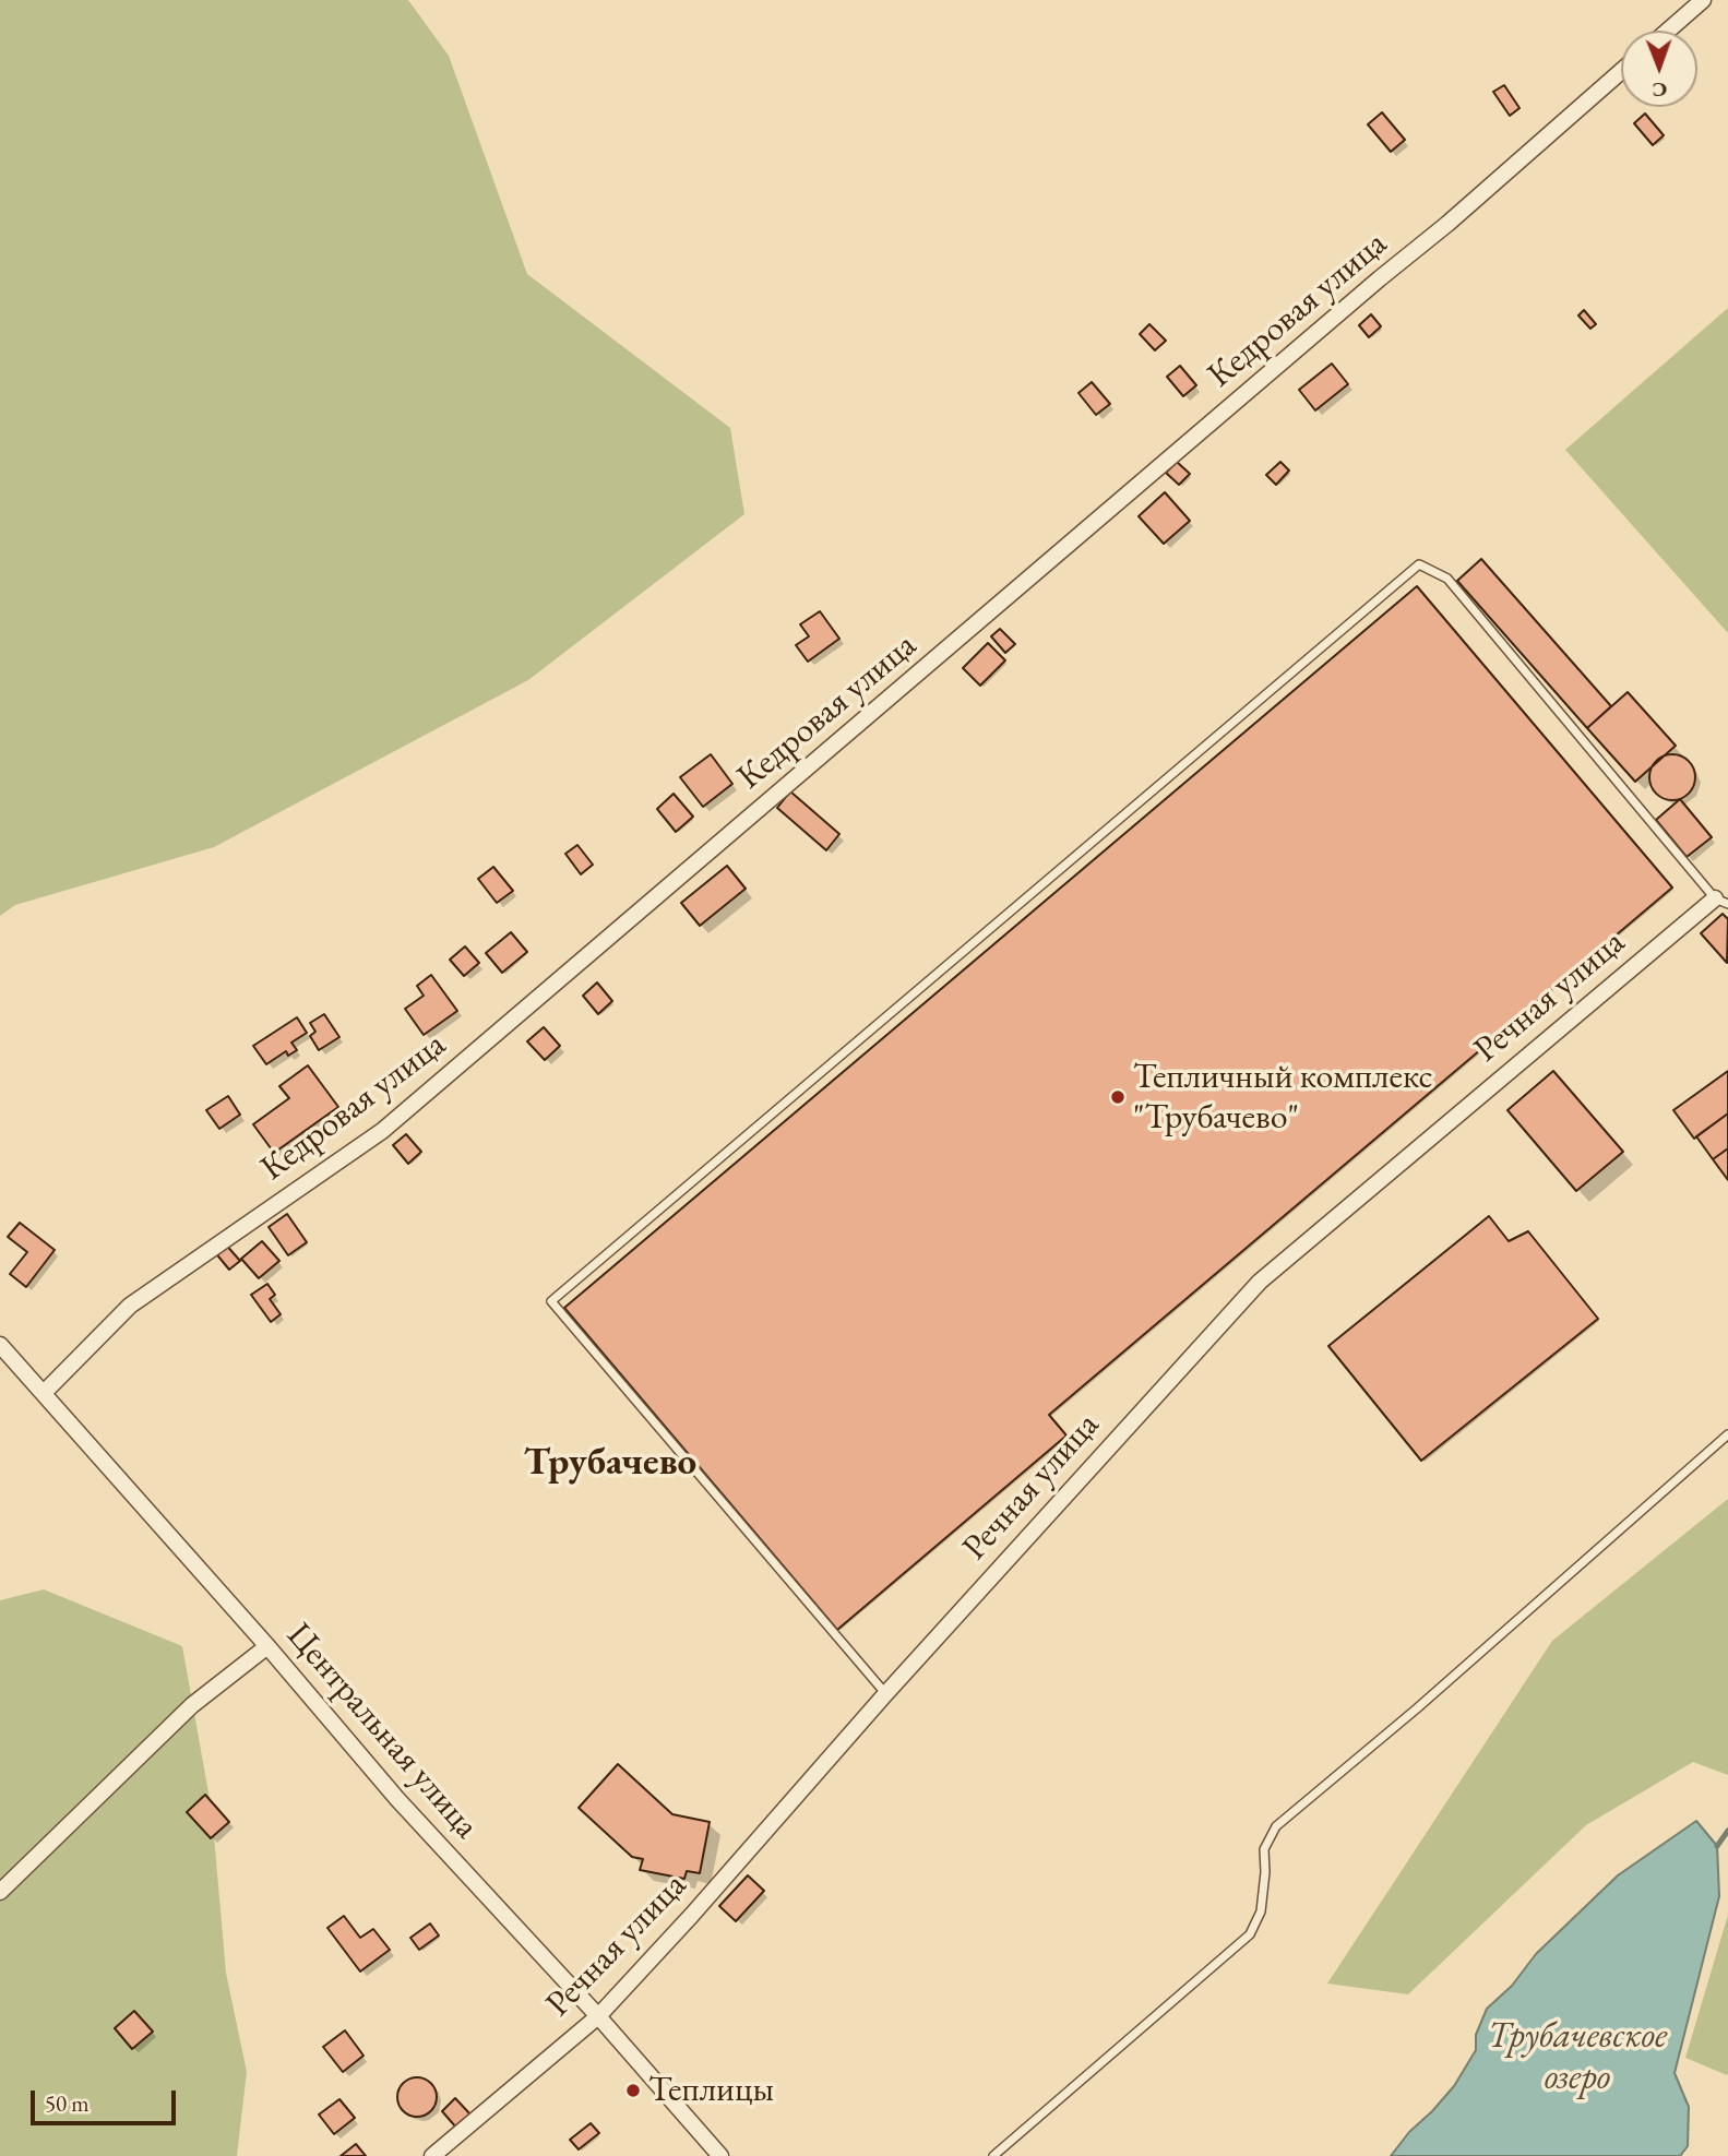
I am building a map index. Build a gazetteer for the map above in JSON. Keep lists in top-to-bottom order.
{
  "streets": {
    "street": ["Кедровая улица", "Речная улица", "Центральная улица"]
  },
  "crossings": [
    ["Кедровая улица", "Центральная улица"],
    ["Речная улица", "Центральная улица"]
  ],
  "districts": ["Трубачево"],
  "water": ["Трубачевское озеро"],
  "places": ["Тепличный комплекс \"Трубачево\"", "Теплицы"],
  "scale_bar": "50 m",
  "north": "bottom"
}
